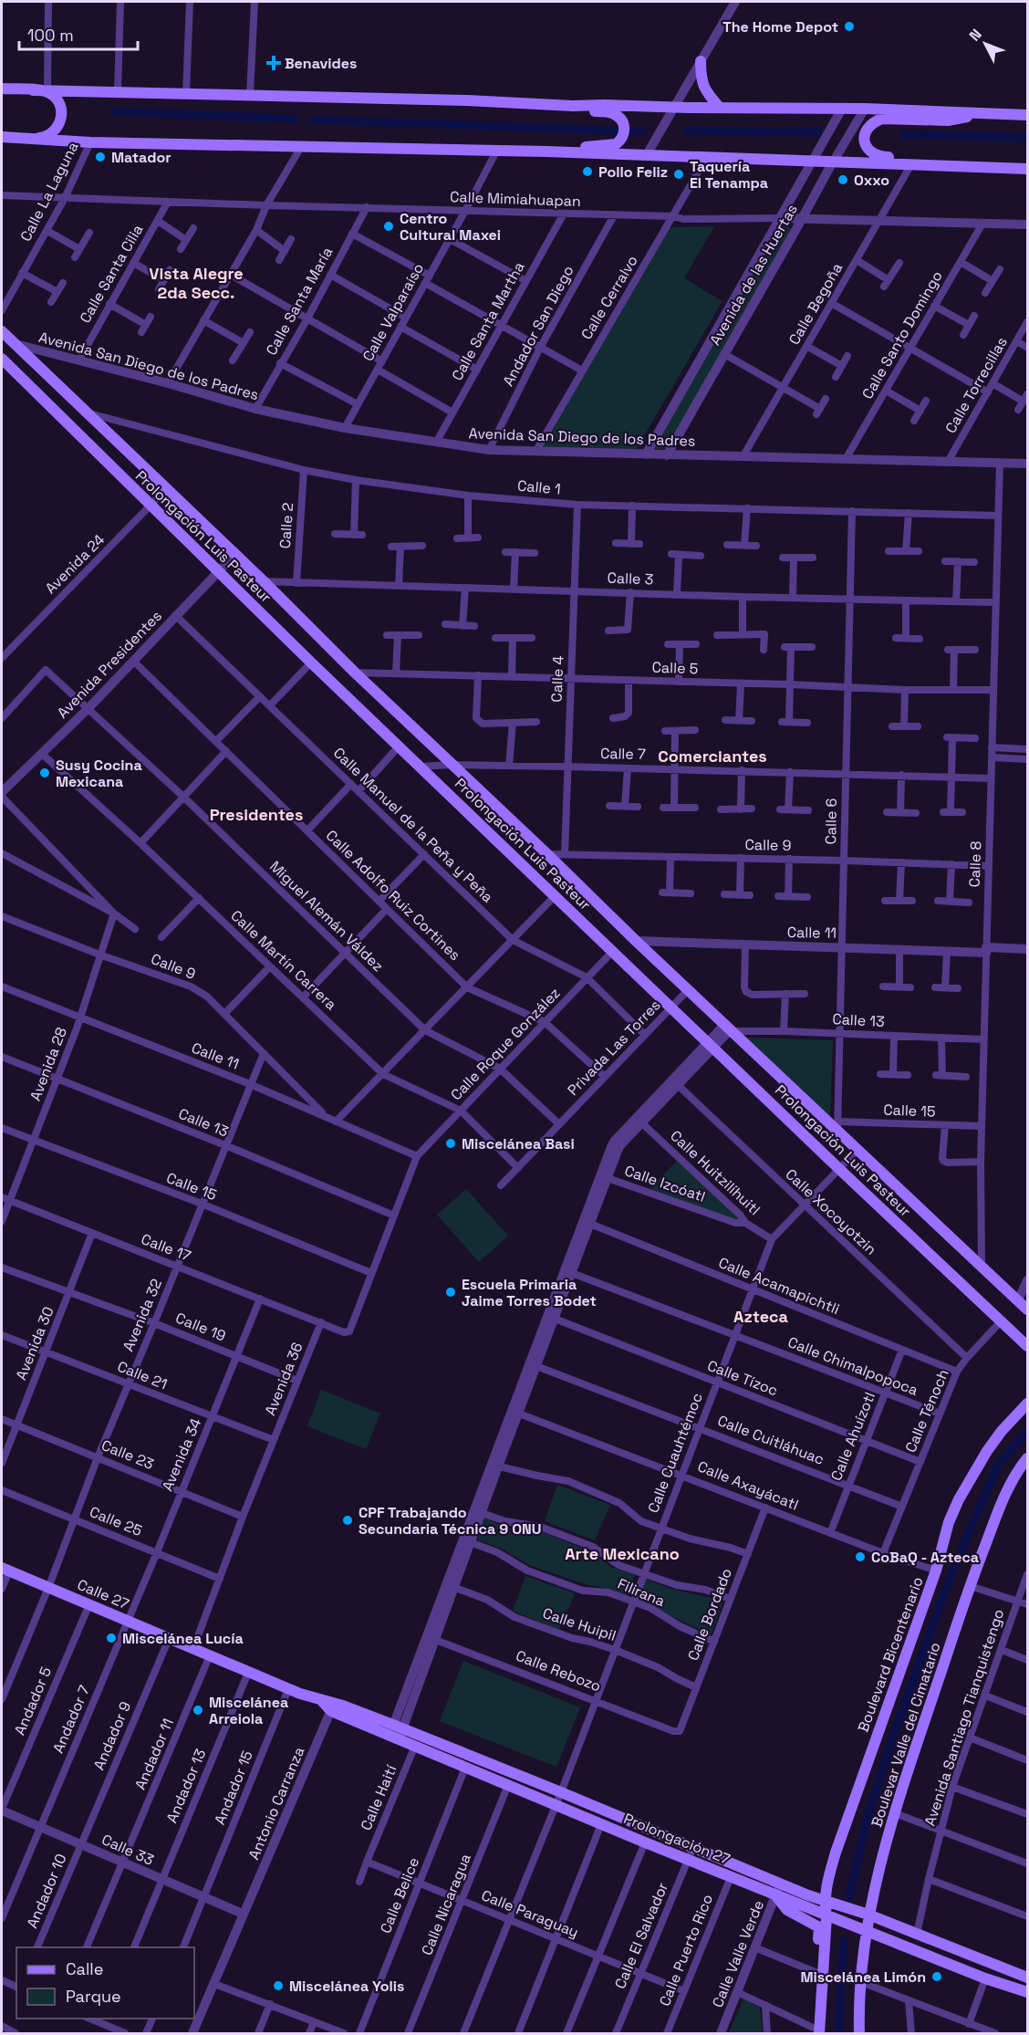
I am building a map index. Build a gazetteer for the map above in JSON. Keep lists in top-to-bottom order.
{
  "streets": {
    "main road": [
      "Prolongación Luis Pasteur",
      "Calle 27",
      "Boulevard Bicentenario",
      "Boulevar Valle del Cimatario",
      "Prolongación 27"
    ],
    "street": [
      "Calle La Laguna",
      "Calle Mimiahuapan",
      "Calle Santa Cilia",
      "Avenida de las Huertas",
      "Calle Cerralvo",
      "Calle Santa María",
      "Calle Begoña",
      "Calle Valparaíso",
      "Calle Santa Martha",
      "Andador San Diego",
      "Calle Santo Domingo",
      "Avenida San Diego de los Padres",
      "Calle Torrecillas",
      "Calle 1",
      "Calle 2",
      "Avenida 24",
      "Calle 3",
      "Avenida Presidentes",
      "Calle 5",
      "Calle 4",
      "Calle 7",
      "Calle 6",
      "Calle Manuel de la Peña y Peña",
      "Calle 9",
      "Calle 8",
      "Calle Adolfo Ruiz Cortines",
      "Miguel Alemán Váldez",
      "Calle 11",
      "Calle Martín Carrera",
      "Calle 13",
      "Calle Roque González",
      "Privada Las Torres",
      "Avenida 28",
      "Calle 15",
      "Calle Huitzilíhuitl",
      "Calle Izcóatl",
      "Calle Xocoyotzin",
      "Calle 17",
      "Calle Acamapichtli",
      "Avenida 32",
      "Calle 19",
      "Avenida 30",
      "Calle Chimalpopoca",
      "Calle 21",
      "Calle Tízoc",
      "Avenida 36",
      "Calle Ténoch",
      "Calle Ahuízotl",
      "Calle Cuitláhuac",
      "Calle Cuauhtémoc",
      "Calle 23",
      "Avenida 34",
      "Calle Axayácatl",
      "Calle 25",
      "Filirana",
      "Calle Bordado",
      "Calle Huipil",
      "Calle Rebozo",
      "Andador 5",
      "Avenida Santiago Tianquistengo",
      "Andador 7",
      "Andador 9",
      "Andador 11",
      "Andador 13",
      "Andador 15",
      "Calle Haití",
      "Antonio Carranza",
      "Calle 33",
      "Andador 10",
      "Calle Belice",
      "Calle Nicaragua",
      "Calle Paraguay",
      "Calle El Salvador",
      "Calle Puerto Rico",
      "Calle Valle Verde"
    ]
  },
  "crossings": [
    ["Calle La Laguna", "Calle Mimiahuapan"],
    ["Calle Mimiahuapan", "Calle Santa Cilia"],
    ["Calle Mimiahuapan", "Avenida de las Huertas"],
    ["Calle Mimiahuapan", "Calle Cerralvo"],
    ["Calle Mimiahuapan", "Calle Santa María"],
    ["Calle Mimiahuapan", "Calle Begoña"],
    ["Calle Mimiahuapan", "Calle Valparaíso"],
    ["Calle Mimiahuapan", "Calle Santa Martha"],
    ["Calle Mimiahuapan", "Andador San Diego"],
    ["Calle Mimiahuapan", "Calle Santo Domingo"],
    ["Calle Santa Cilia", "Avenida San Diego de los Padres"],
    ["Avenida de las Huertas", "Avenida San Diego de los Padres"],
    ["Calle Cerralvo", "Avenida San Diego de los Padres"],
    ["Calle Santa María", "Avenida San Diego de los Padres"],
    ["Calle Begoña", "Avenida San Diego de los Padres"],
    ["Calle Valparaíso", "Avenida San Diego de los Padres"],
    ["Calle Santa Martha", "Avenida San Diego de los Padres"],
    ["Andador San Diego", "Avenida San Diego de los Padres"],
    ["Calle Santo Domingo", "Avenida San Diego de los Padres"],
    ["Avenida San Diego de los Padres", "Calle Torrecillas"],
    ["Avenida San Diego de los Padres", "Prolongación Luis Pasteur"],
    ["Avenida San Diego de los Padres", "Calle 8"],
    ["Calle 1", "Calle 2"],
    ["Calle 1", "Prolongación Luis Pasteur"],
    ["Calle 1", "Calle 4"],
    ["Calle 1", "Calle 6"],
    ["Calle 1", "Calle 8"],
    ["Calle 2", "Calle 3"],
    ["Prolongación Luis Pasteur", "Avenida 24"],
    ["Prolongación Luis Pasteur", "Calle 3"],
    ["Prolongación Luis Pasteur", "Avenida Presidentes"],
    ["Prolongación Luis Pasteur", "Calle 5"],
    ["Prolongación Luis Pasteur", "Calle 7"],
    ["Prolongación Luis Pasteur", "Calle 6"],
    ["Prolongación Luis Pasteur", "Calle 9"],
    ["Prolongación Luis Pasteur", "Calle 8"],
    ["Prolongación Luis Pasteur", "Calle 11"],
    ["Prolongación Luis Pasteur", "Calle 13"],
    ["Prolongación Luis Pasteur", "Calle Roque González"],
    ["Prolongación Luis Pasteur", "Privada Las Torres"],
    ["Prolongación Luis Pasteur", "Calle 15"],
    ["Prolongación Luis Pasteur", "Calle Ténoch"],
    ["Prolongación Luis Pasteur", "Calle Cuauhtémoc"],
    ["Calle 3", "Calle 4"],
    ["Calle 3", "Calle 6"],
    ["Calle 3", "Calle 8"],
    ["Avenida Presidentes", "Calle Manuel de la Peña y Peña"],
    ["Avenida Presidentes", "Calle Adolfo Ruiz Cortines"],
    ["Avenida Presidentes", "Miguel Alemán Váldez"],
    ["Avenida Presidentes", "Calle Martín Carrera"],
    ["Calle 5", "Calle 4"],
    ["Calle 5", "Calle 6"],
    ["Calle 5", "Calle 8"],
    ["Calle 4", "Calle 7"],
    ["Calle 4", "Calle 9"],
    ["Calle 7", "Calle 6"],
    ["Calle 7", "Calle 8"],
    ["Calle 6", "Calle 9"],
    ["Calle 6", "Calle 11"],
    ["Calle 6", "Calle 13"],
    ["Calle 6", "Calle 15"],
    ["Calle Manuel de la Peña y Peña", "Calle Roque González"],
    ["Calle Manuel de la Peña y Peña", "Privada Las Torres"],
    ["Calle 9", "Calle 8"],
    ["Calle 9", "Calle 11"],
    ["Calle 9", "Avenida 28"],
    ["Calle 9", "Avenida 32"],
    ["Calle 8", "Calle 11"],
    ["Calle 8", "Calle 13"],
    ["Calle 8", "Calle 15"],
    ["Calle Adolfo Ruiz Cortines", "Calle Roque González"],
    ["Calle Adolfo Ruiz Cortines", "Privada Las Torres"],
    ["Miguel Alemán Váldez", "Calle Roque González"],
    ["Miguel Alemán Váldez", "Privada Las Torres"],
    ["Calle 11", "Calle Roque González"],
    ["Calle 11", "Avenida 28"],
    ["Calle 11", "Avenida 32"],
    ["Calle Martín Carrera", "Calle Roque González"],
    ["Calle Martín Carrera", "Privada Las Torres"],
    ["Calle 13", "Avenida 28"],
    ["Calle 13", "Avenida 32"],
    ["Avenida 28", "Calle 15"],
    ["Avenida 28", "Calle 17"],
    ["Calle 15", "Avenida 32"],
    ["Calle Huitzilíhuitl", "Calle Izcóatl"],
    ["Calle Huitzilíhuitl", "Calle Cuauhtémoc"],
    ["Calle Xocoyotzin", "Calle Ténoch"],
    ["Calle Xocoyotzin", "Calle Cuauhtémoc"],
    ["Calle 17", "Avenida 32"],
    ["Calle 17", "Avenida 30"],
    ["Calle 17", "Avenida 36"],
    ["Calle 17", "Avenida 34"],
    ["Calle Acamapichtli", "Calle Ténoch"],
    ["Calle Acamapichtli", "Calle Ahuízotl"],
    ["Calle Acamapichtli", "Calle Cuauhtémoc"],
    ["Avenida 32", "Calle 19"],
    ["Avenida 32", "Calle 21"],
    ["Avenida 32", "Calle 23"],
    ["Avenida 32", "Calle 25"],
    ["Avenida 32", "Calle 27"],
    ["Calle 19", "Avenida 30"],
    ["Calle 19", "Avenida 36"],
    ["Calle 19", "Avenida 34"],
    ["Avenida 30", "Calle 21"],
    ["Avenida 30", "Calle 23"],
    ["Calle Chimalpopoca", "Calle Ténoch"],
    ["Calle Chimalpopoca", "Calle Ahuízotl"],
    ["Calle Chimalpopoca", "Calle Cuauhtémoc"],
    ["Calle 21", "Avenida 36"],
    ["Calle 21", "Avenida 34"],
    ["Calle Tízoc", "Calle Ténoch"],
    ["Calle Tízoc", "Calle Ahuízotl"],
    ["Calle Tízoc", "Calle Cuauhtémoc"],
    ["Avenida 36", "Calle 23"],
    ["Avenida 36", "Calle 25"],
    ["Avenida 36", "Calle 27"],
    ["Avenida 36", "Prolongación 27"],
    ["Calle Ténoch", "Calle Cuitláhuac"],
    ["Calle Ténoch", "Calle Axayácatl"],
    ["Calle Ahuízotl", "Calle Cuitláhuac"],
    ["Calle Ahuízotl", "Calle Axayácatl"],
    ["Calle Cuitláhuac", "Calle Cuauhtémoc"],
    ["Calle Cuauhtémoc", "Calle Axayácatl"],
    ["Calle Cuauhtémoc", "Filirana"],
    ["Calle Cuauhtémoc", "Calle Huipil"],
    ["Calle Cuauhtémoc", "Calle Rebozo"],
    ["Calle Cuauhtémoc", "Prolongación 27"],
    ["Calle Cuauhtémoc", "Calle Paraguay"],
    ["Calle 23", "Avenida 34"],
    ["Avenida 34", "Calle 25"],
    ["Avenida 34", "Calle 27"],
    ["Avenida 34", "Andador 7"],
    ["Calle Axayácatl", "Calle Bordado"],
    ["Calle Axayácatl", "Boulevard Bicentenario"],
    ["Filirana", "Calle Bordado"],
    ["Calle 27", "Andador 5"],
    ["Calle 27", "Andador 7"],
    ["Calle 27", "Andador 9"],
    ["Calle 27", "Prolongación 27"],
    ["Calle Bordado", "Calle Huipil"],
    ["Calle Bordado", "Calle Rebozo"],
    ["Boulevard Bicentenario", "Prolongación 27"],
    ["Andador 5", "Calle 33"],
    ["Avenida Santiago Tianquistengo", "Prolongación 27"],
    ["Andador 7", "Calle 33"],
    ["Boulevar Valle del Cimatario", "Prolongación 27"],
    ["Andador 9", "Calle 33"],
    ["Andador 9", "Andador 10"],
    ["Andador 11", "Prolongación 27"],
    ["Andador 11", "Calle 33"],
    ["Andador 13", "Prolongación 27"],
    ["Andador 13", "Calle 33"],
    ["Andador 15", "Prolongación 27"],
    ["Andador 15", "Calle 33"],
    ["Calle Haití", "Prolongación 27"],
    ["Calle Haití", "Calle Paraguay"],
    ["Antonio Carranza", "Prolongación 27"],
    ["Antonio Carranza", "Calle 33"],
    ["Prolongación 27", "Calle Belice"],
    ["Prolongación 27", "Calle Nicaragua"],
    ["Prolongación 27", "Calle El Salvador"],
    ["Prolongación 27", "Calle Puerto Rico"],
    ["Prolongación 27", "Calle Valle Verde"],
    ["Calle 33", "Andador 10"],
    ["Calle Belice", "Calle Paraguay"],
    ["Calle Nicaragua", "Calle Paraguay"],
    ["Calle Paraguay", "Calle El Salvador"],
    ["Calle Paraguay", "Calle Puerto Rico"]
  ],
  "districts": [
    "Vista Alegre 2da Secc.",
    "Comerciantes",
    "Presidentes",
    "Azteca",
    "Arte Mexicano"
  ],
  "places": {
    "other": [
      "The Home Depot",
      "Matador",
      "Pollo Feliz",
      "Taquería El Tenampa",
      "Oxxo",
      "Centro Cultural Maxei",
      "Susy Cocina Mexicana",
      "Miscelánea Basi",
      "Escuela Primaria Jaime Torres Bodet",
      "CPF Trabajando Secundaria Técnica 9 ONU",
      "CoBaQ - Azteca",
      "Miscelánea Lucía",
      "Miscelánea Arreiola",
      "Miscelánea Limón",
      "Miscelánea Yolis"
    ],
    "health": ["Benavides"]
  },
  "legend": ["Calle", "Parque"],
  "scale_bar": "100 m",
  "north": "top left"
}
